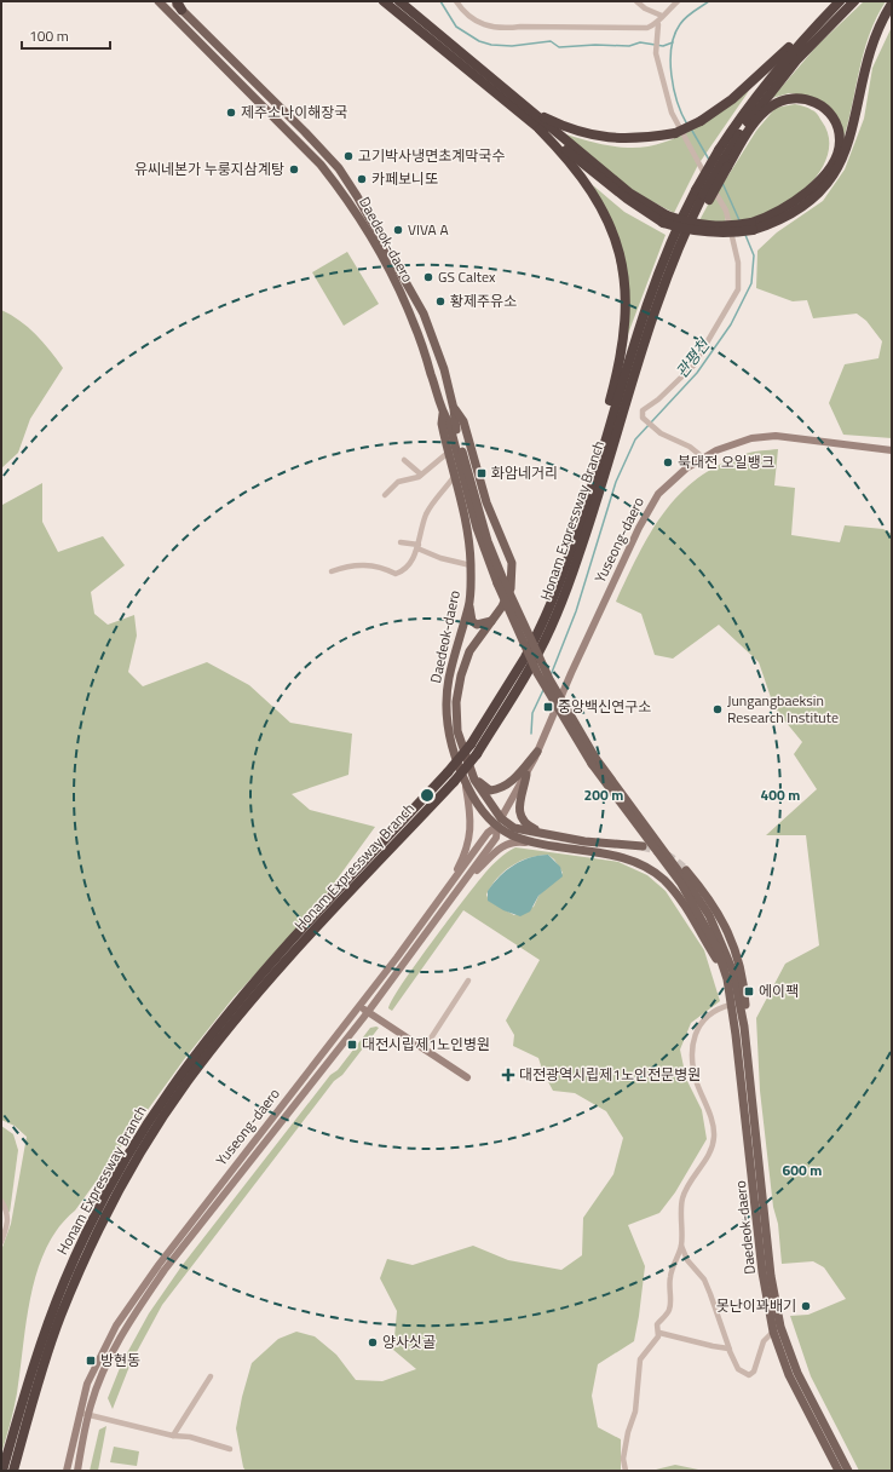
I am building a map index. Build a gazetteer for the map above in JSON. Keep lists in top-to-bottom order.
{
  "streets": {
    "highway": ["Honam Expressway Branch"],
    "main road": ["Daedeok-daero", "Yuseong-daero"]
  },
  "crossings": [
    ["Daedeok-daero", "Yuseong-daero"]
  ],
  "water": ["관평천"],
  "places": {
    "other": [
      "제주소나이해장국",
      "고기박사냉면초계막국수",
      "유씨네본가 누룽지삼계탕",
      "카페보니또",
      "VIVA A",
      "GS Caltex",
      "황제주유소",
      "북대전 오일뱅크",
      "Jungangbaeksin Research Institute",
      "못난이꽈배기",
      "양사싯골"
    ],
    "transit": [
      "화암네거리",
      "중앙백신연구소",
      "에이팩",
      "대전시립제1노인병원",
      "방현동"
    ],
    "health": ["대전광역시립제1노인전문병원"]
  },
  "scale_bar": "100 m",
  "rings": ["200 m", "400 m", "600 m"]
}
